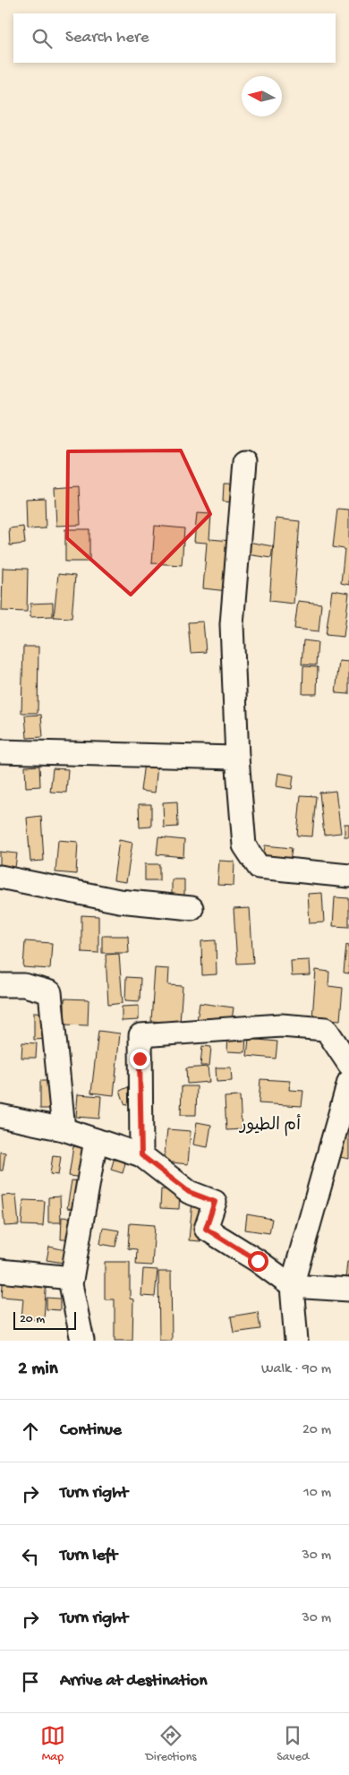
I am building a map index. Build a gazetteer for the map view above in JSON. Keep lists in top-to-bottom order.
{
  "districts": ["أم الطيور"],
  "scale_bar": "20 m",
  "north": "left",
  "page": {
    "search": "Search here",
    "scale": "20 m",
    "heading": ["2 min", "Walk · 90 m"],
    "list": [
      ["Continue", "20 m"],
      ["Turn right", "10 m"],
      ["Turn left", "30 m"],
      ["Turn right", "30 m"],
      "Arrive at destination"
    ],
    "nav": ["Map", "Directions", "Saved"]
  }
}
